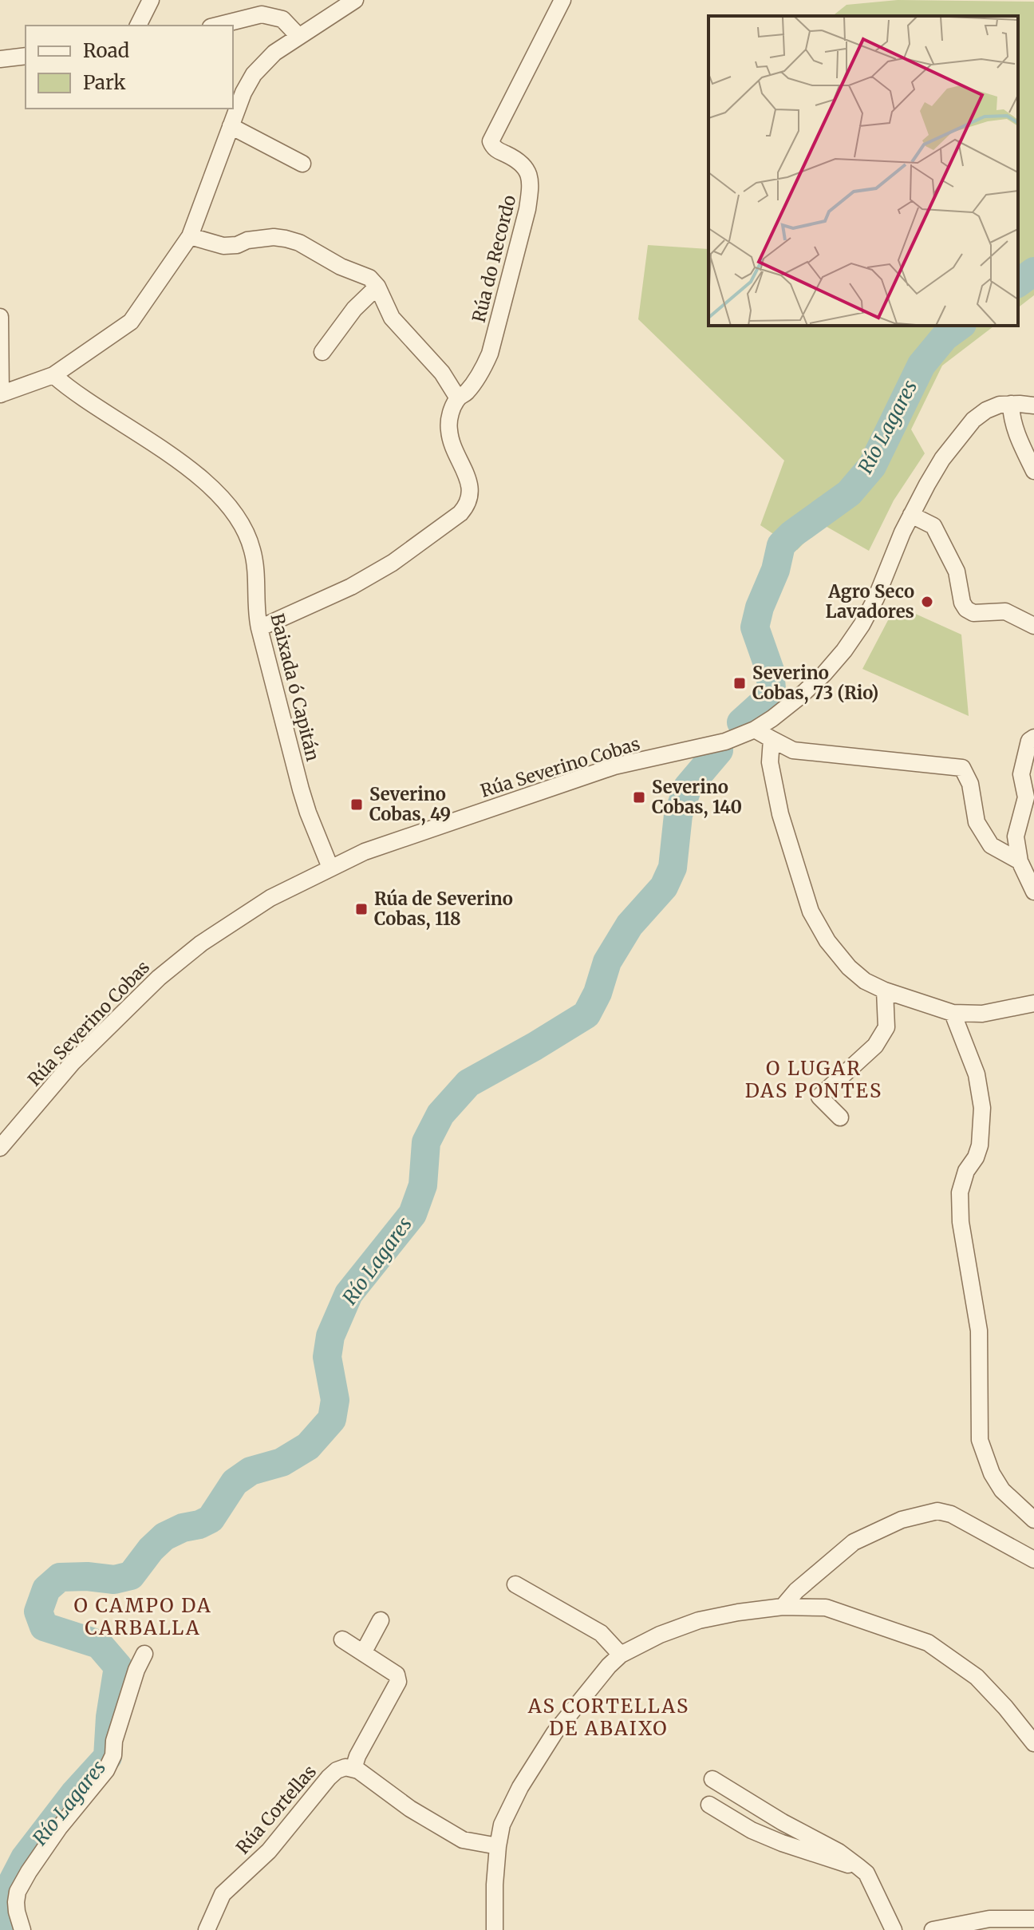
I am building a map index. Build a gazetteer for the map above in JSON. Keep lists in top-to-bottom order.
{
  "streets": {
    "street": [
      "Rúa do Recordo",
      "Baixada ó Capitán",
      "Rúa Severino Cobas",
      "Rúa Cortellas"
    ]
  },
  "crossings": [
    ["Rúa do Recordo", "Baixada ó Capitán"],
    ["Baixada ó Capitán", "Rúa Severino Cobas"]
  ],
  "districts": ["O LUGAR DAS PONTES", "O CAMPO DA CARBALLA", "AS CORTELLAS DE ABAIXO"],
  "water": ["Río Lagares"],
  "places": {
    "other": ["Agro Seco Lavadores"],
    "transit": [
      "Severino Cobas, 73 (Rio)",
      "Severino Cobas, 140",
      "Severino Cobas, 49",
      "Rúa de Severino Cobas, 118"
    ]
  },
  "legend": ["Road", "Park"]
}
